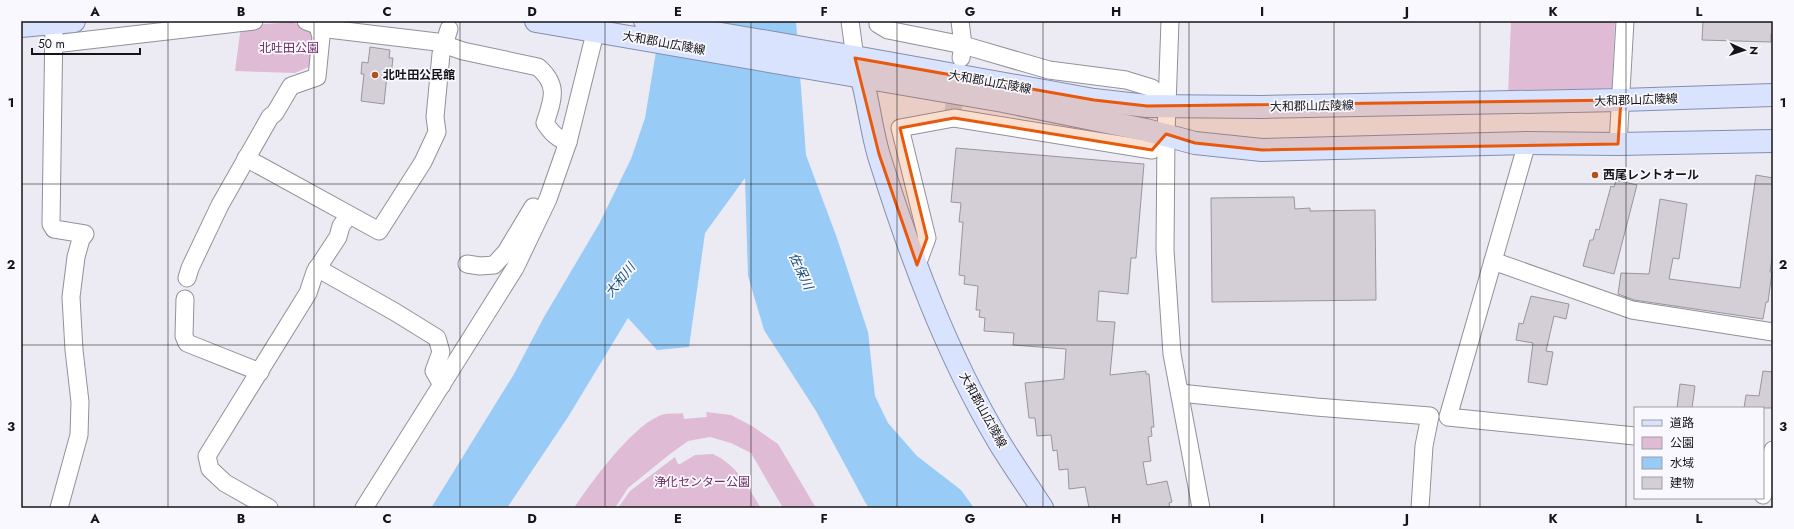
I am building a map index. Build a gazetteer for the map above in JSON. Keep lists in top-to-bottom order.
{
  "streets": {
    "main road": ["大和郡山広陵線"]
  },
  "water": ["佐保川", "大和川"],
  "parks": ["北吐田公園", "浄化センター公園"],
  "places": ["北吐田公民館", "西尾レントオール"],
  "legend": [
    "道路",
    "公園",
    "水域",
    "建物"
  ],
  "scale_bar": "50 m",
  "north": "right",
  "grid": {
    "columns": [
      "A",
      "B",
      "C",
      "D",
      "E",
      "F",
      "G",
      "H",
      "I",
      "J",
      "K",
      "L"
    ],
    "rows": ["1", "2", "3"]
  }
}
